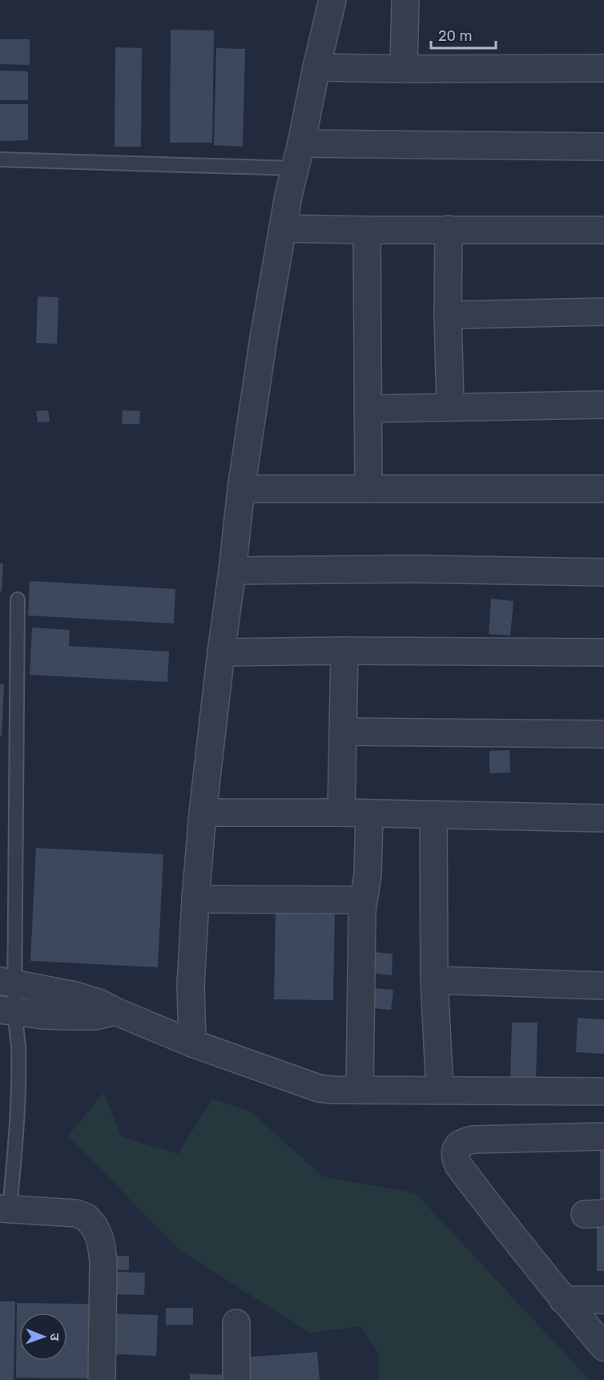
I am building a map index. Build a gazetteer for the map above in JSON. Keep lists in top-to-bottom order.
{
  "scale_bar": "20 m",
  "north": "right"
}
